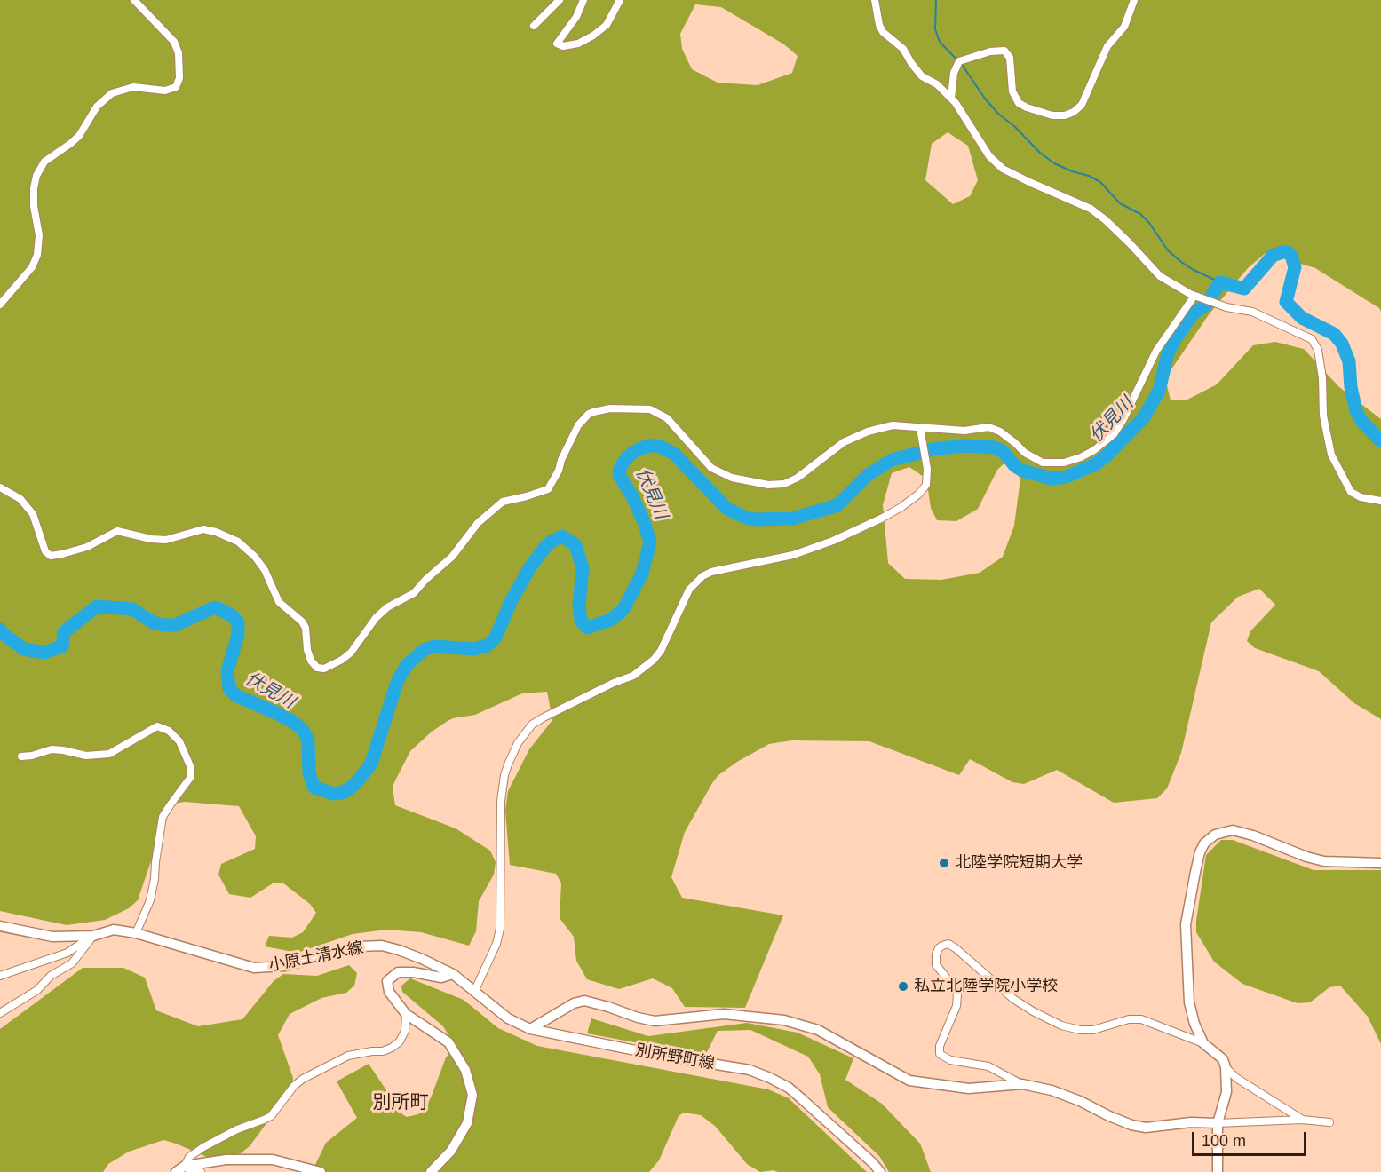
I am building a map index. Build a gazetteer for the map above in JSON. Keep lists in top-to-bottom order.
{
  "streets": {
    "main road": ["小原土清水線", "別所野町線"]
  },
  "crossings": [
    ["小原土清水線", "別所野町線"]
  ],
  "districts": ["別所町"],
  "water": ["伏見川"],
  "places": ["北陸学院短期大学", "私立北陸学院小学校"],
  "scale_bar": "100 m"
}
